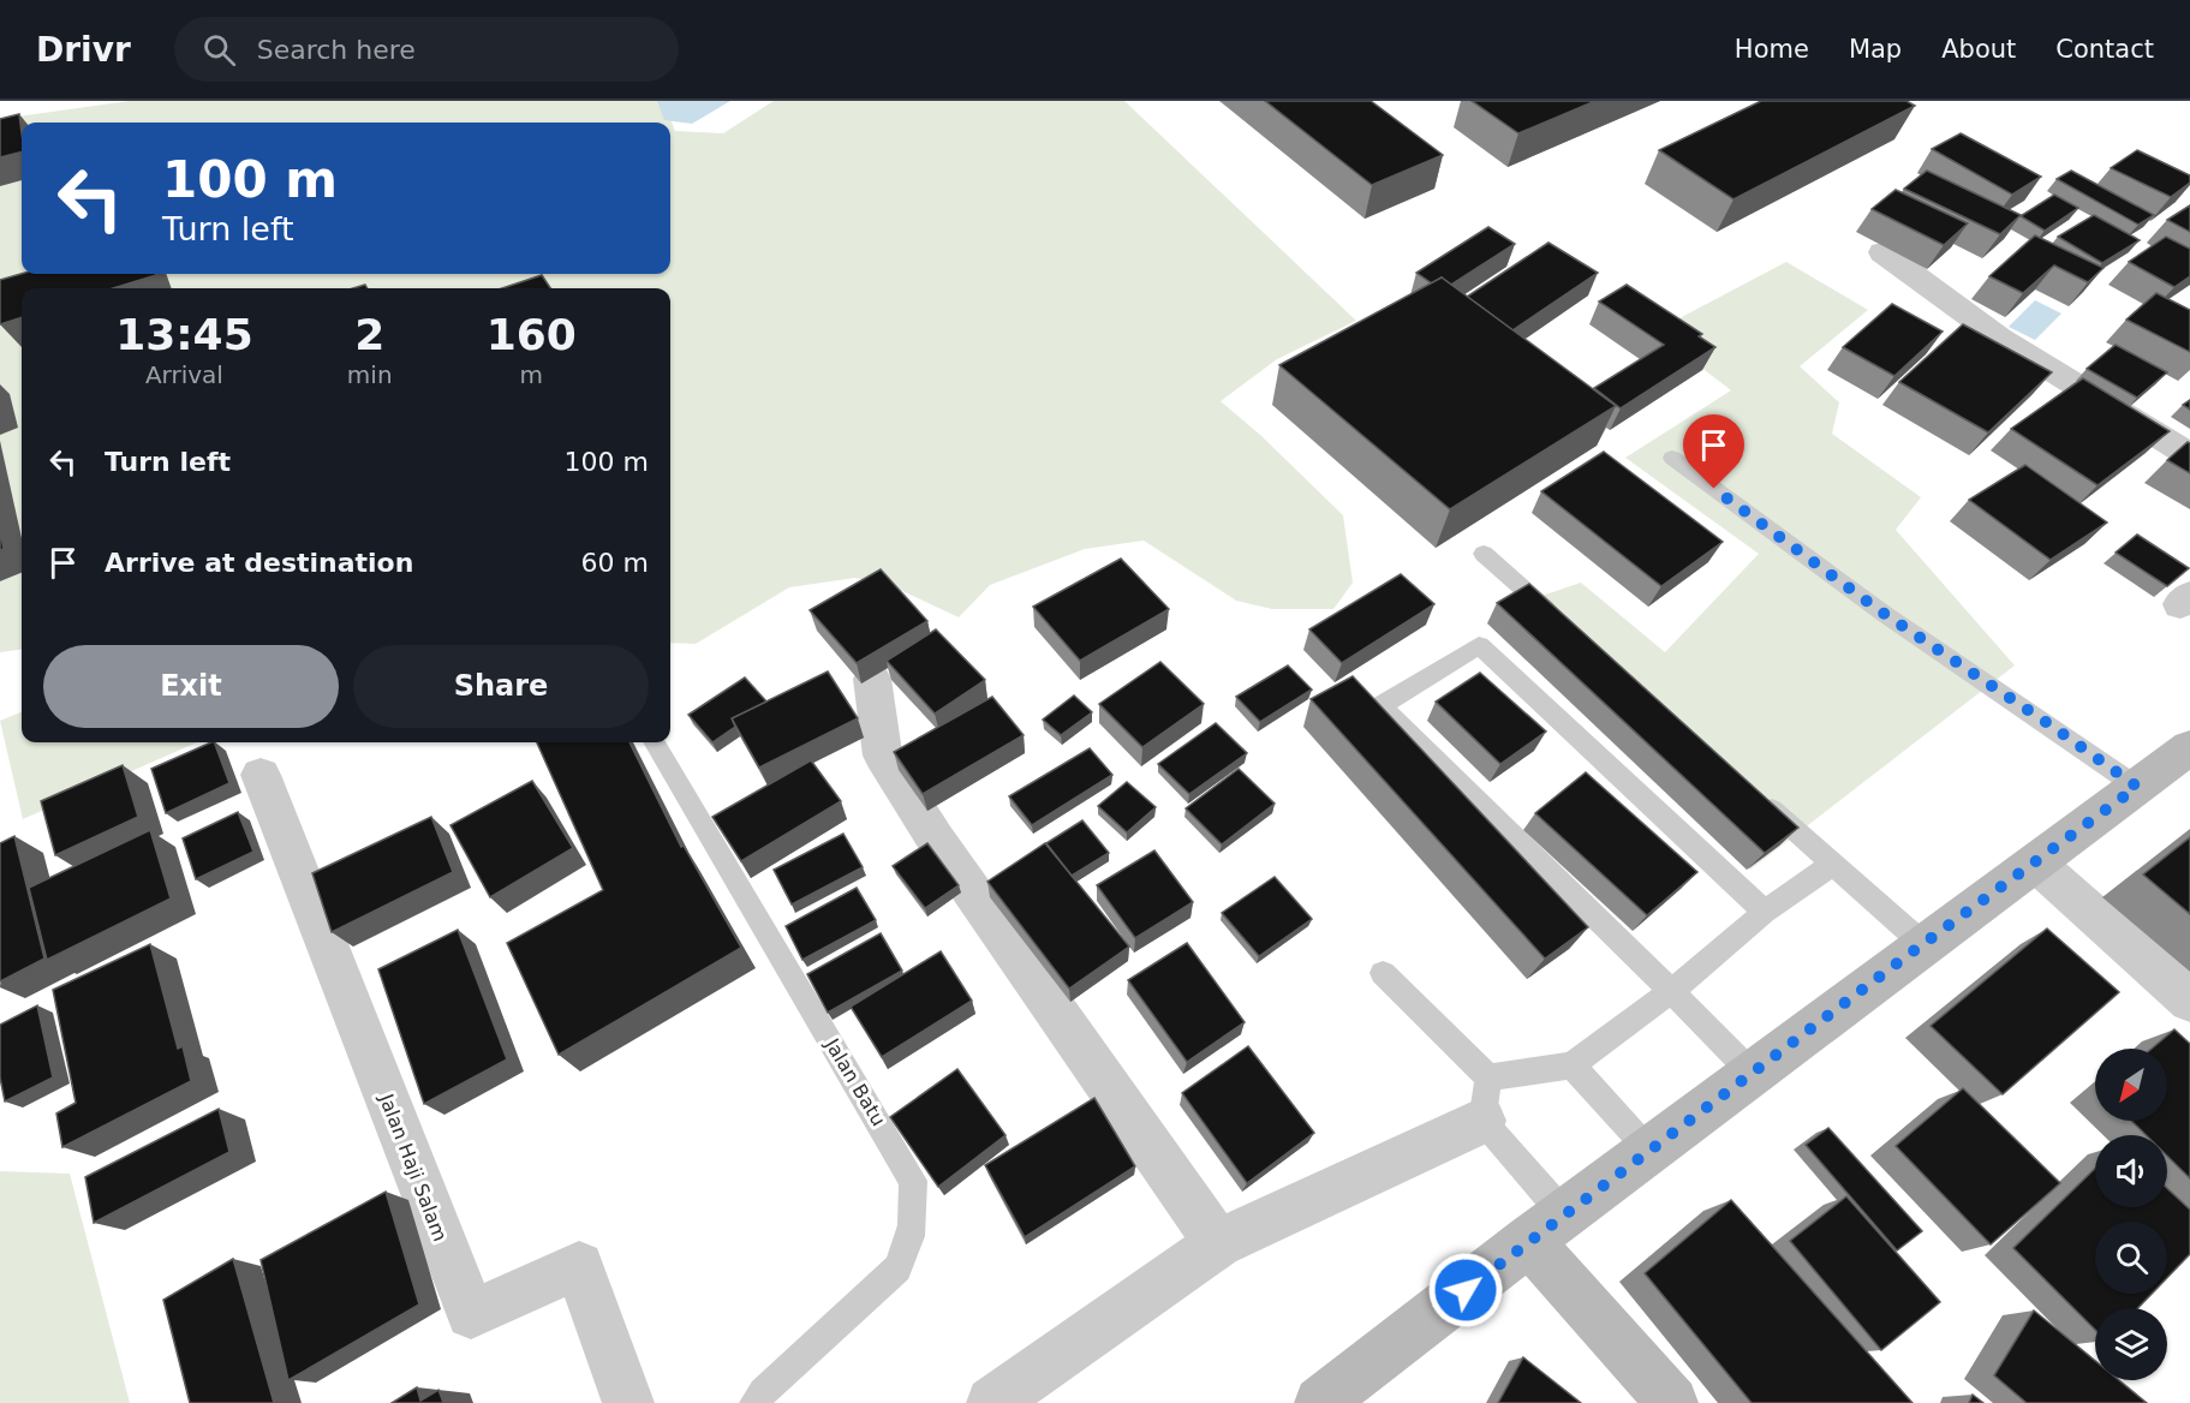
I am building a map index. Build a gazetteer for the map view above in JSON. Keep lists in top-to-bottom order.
{
  "streets": {
    "street": ["Jalan Haji Salam"],
    "lane": ["Jalan Batu"]
  },
  "north": "bottom left",
  "page": {
    "header": "Drivr",
    "search": "Search here",
    "nav": [
      "Home",
      "Map",
      "About",
      "Contact"
    ],
    "turn": ["100 m", "Turn left"],
    "eta": [
      "13:45",
      "Arrival",
      "2",
      "min",
      "160",
      "m"
    ],
    "list": [
      {
        "name": "Turn left",
        "value": "100 m"
      },
      {
        "name": "Arrive at destination",
        "value": "60 m"
      }
    ],
    "buttons": ["Exit", "Share"]
  }
}
